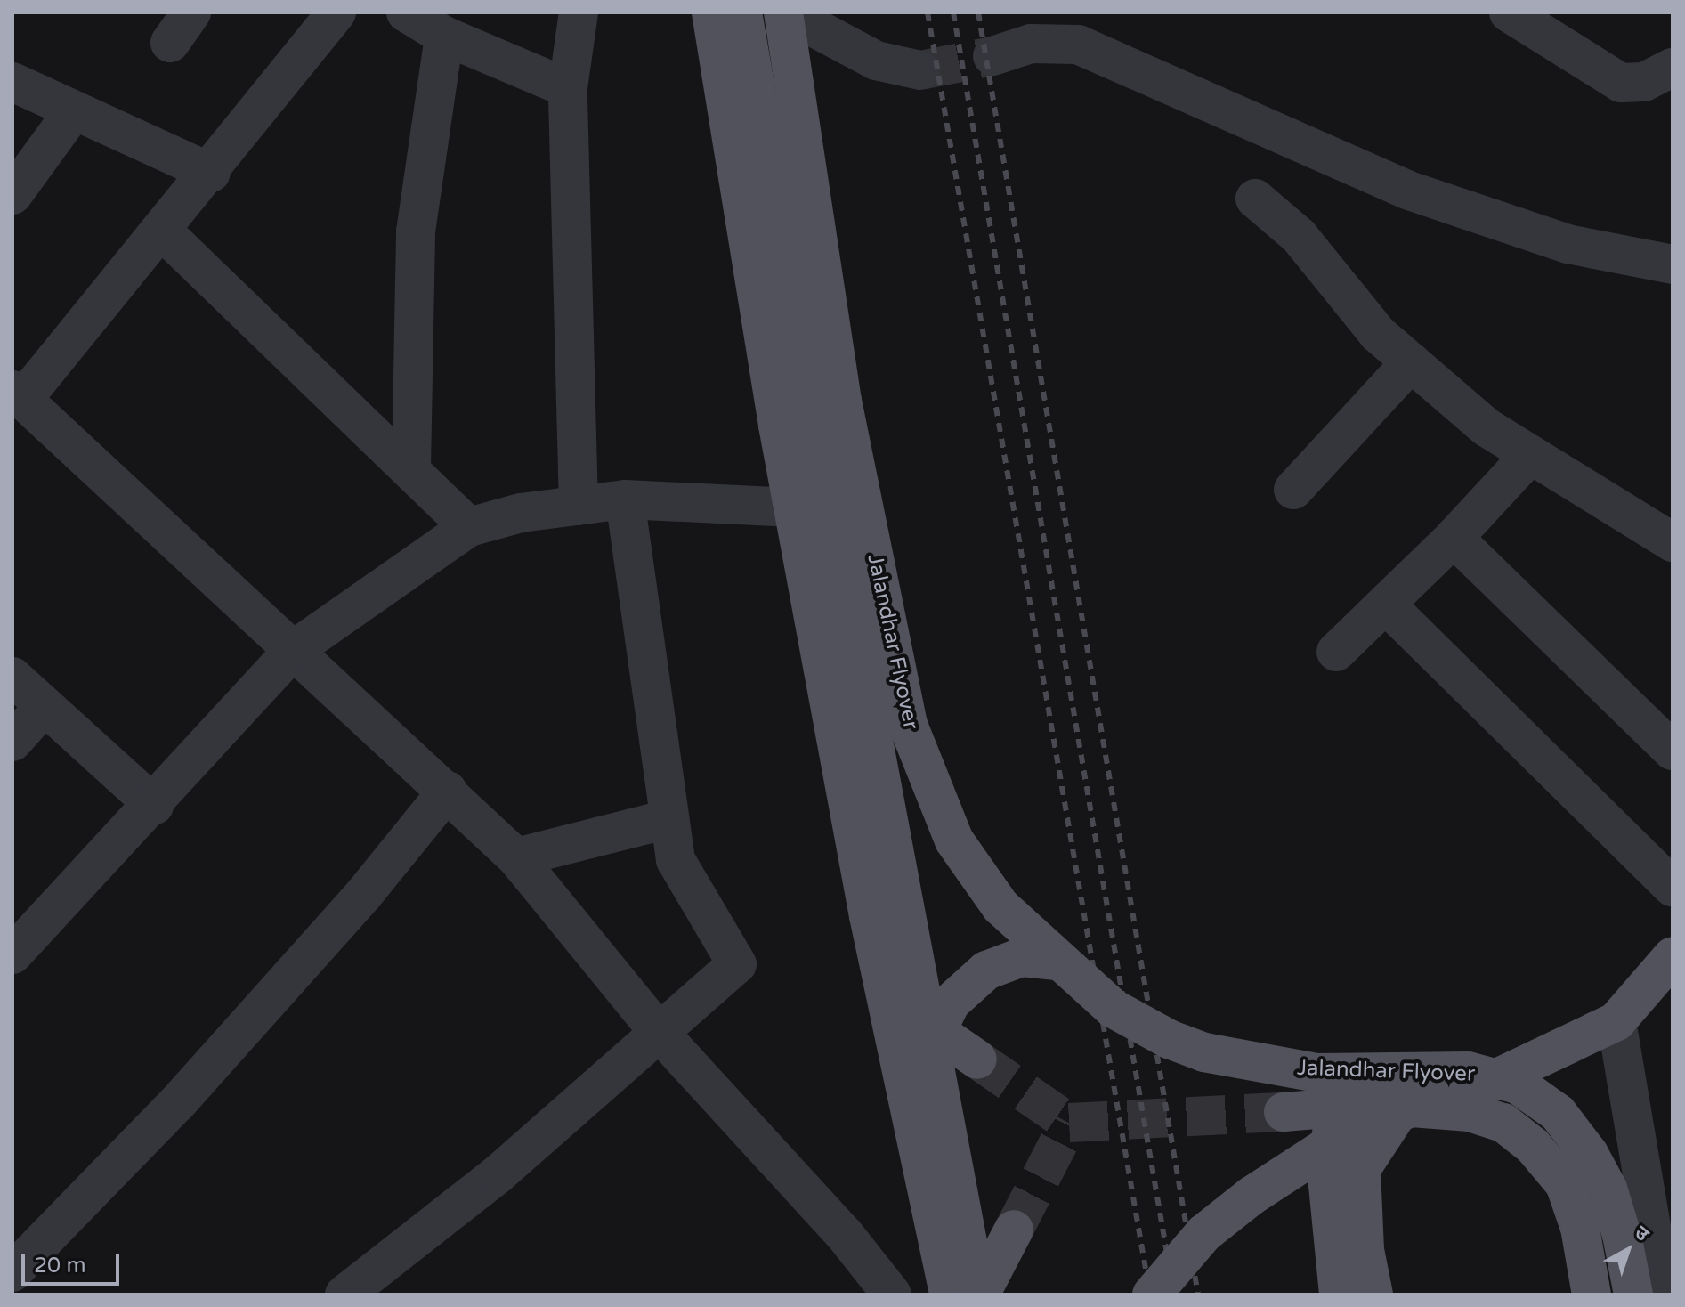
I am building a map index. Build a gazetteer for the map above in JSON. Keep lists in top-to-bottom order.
{
  "streets": {
    "main road": ["Jalandhar Flyover"]
  },
  "scale_bar": "20 m",
  "north": "top right"
}
